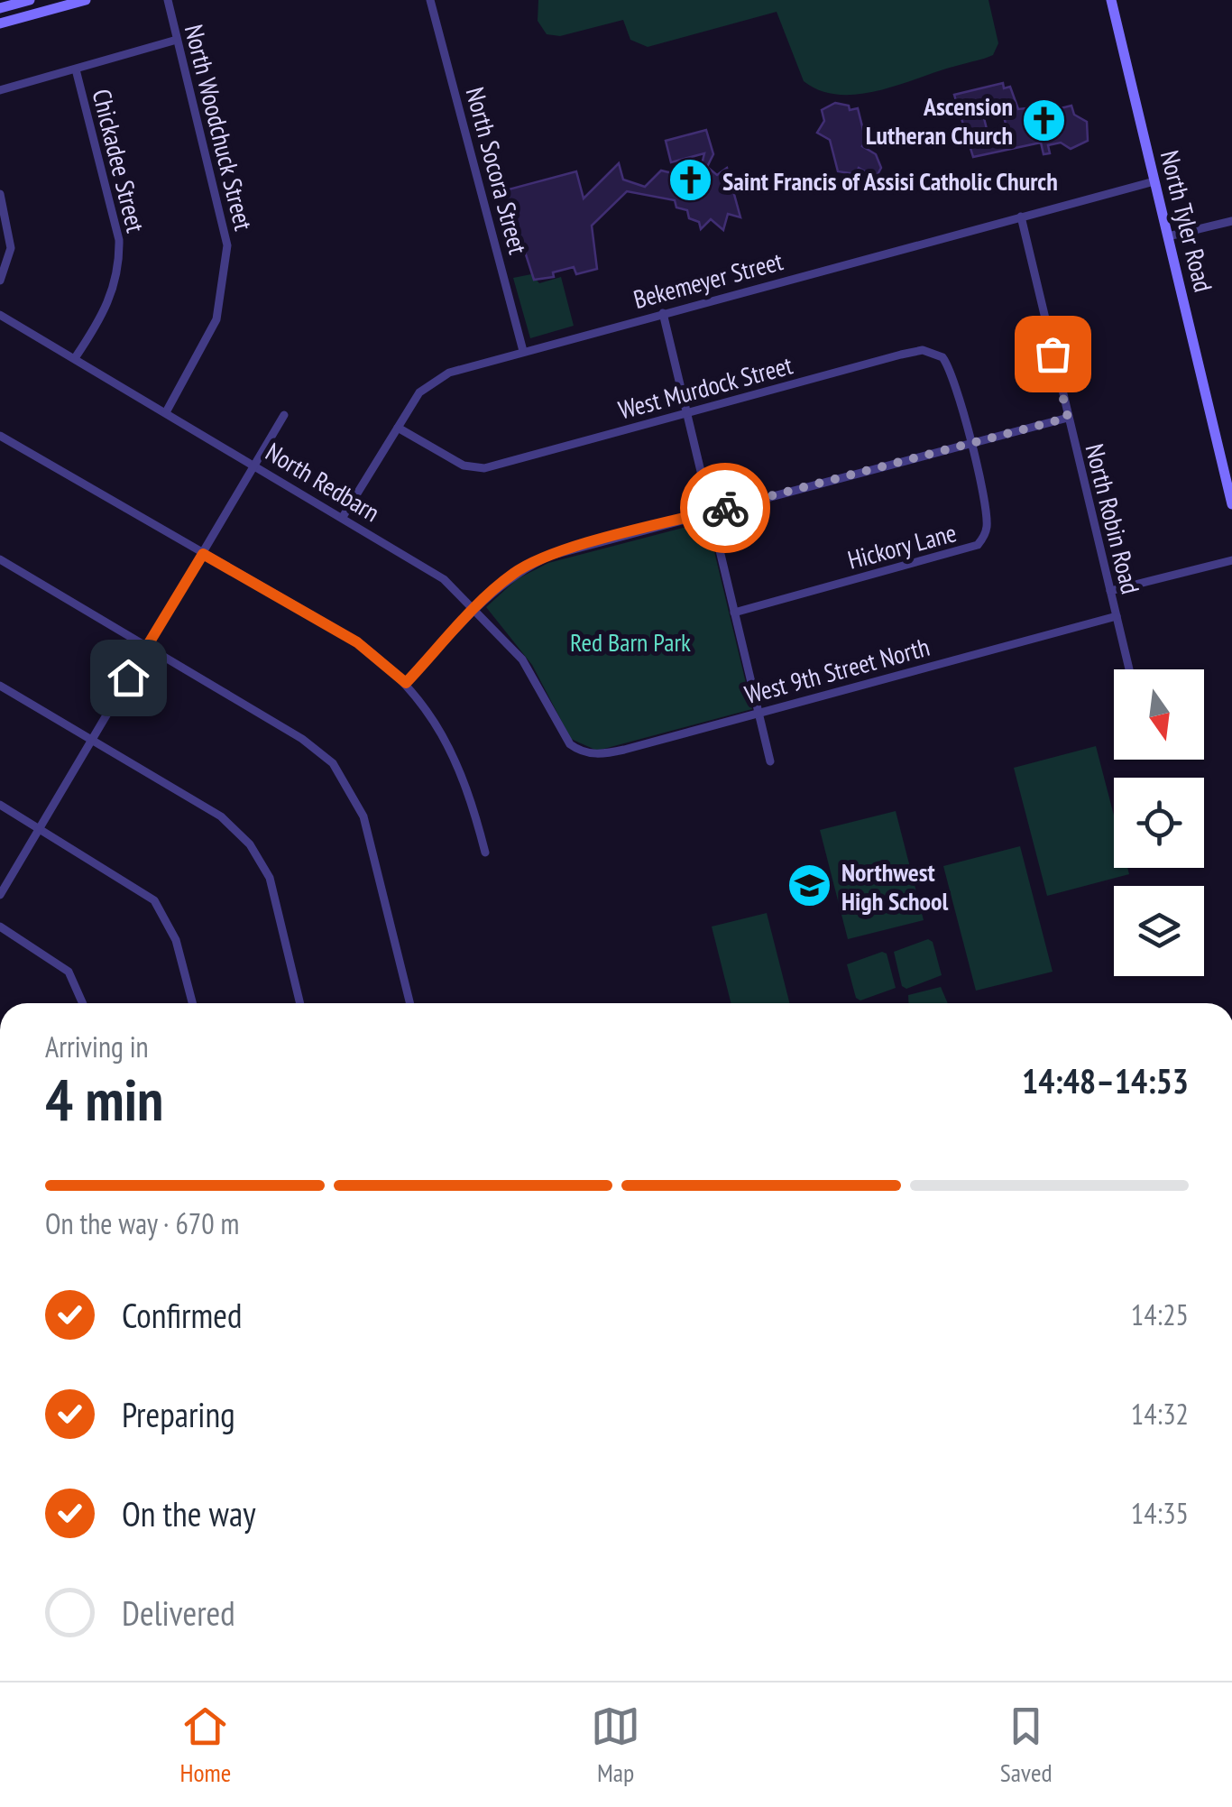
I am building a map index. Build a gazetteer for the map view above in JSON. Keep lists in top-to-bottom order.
{
  "streets": {
    "main road": ["North Tyler Road"],
    "street": [
      "North Woodchuck Street",
      "Chickadee Street",
      "North Socora Street",
      "Bekemeyer Street",
      "West Murdock Street",
      "North Redbarn",
      "North Robin Road",
      "Hickory Lane",
      "West 9th Street North"
    ]
  },
  "crossings": [
    ["North Woodchuck Street", "North Redbarn"],
    ["Chickadee Street", "North Redbarn"],
    ["North Socora Street", "Bekemeyer Street"],
    ["North Tyler Road", "Bekemeyer Street"],
    ["Bekemeyer Street", "West Murdock Street"],
    ["Bekemeyer Street", "North Redbarn"],
    ["Bekemeyer Street", "North Robin Road"],
    ["West Murdock Street", "Hickory Lane"],
    ["North Redbarn", "West 9th Street North"],
    ["North Robin Road", "West 9th Street North"]
  ],
  "parks": ["Red Barn Park"],
  "places": {
    "church": ["Ascension Lutheran Church", "Saint Francis of Assisi Catholic Church"],
    "school or university": ["Northwest High School"]
  },
  "north": "bottom",
  "page": {
    "heading": ["4 min", "Arriving in", "14:48–14:53"],
    "bar": "On the way · 670 m",
    "list": [
      ["Confirmed", "14:25"],
      ["Preparing", "14:32"],
      ["On the way", "14:35"],
      "Delivered"
    ],
    "tabs": ["Home", "Map", "Saved"]
  }
}
